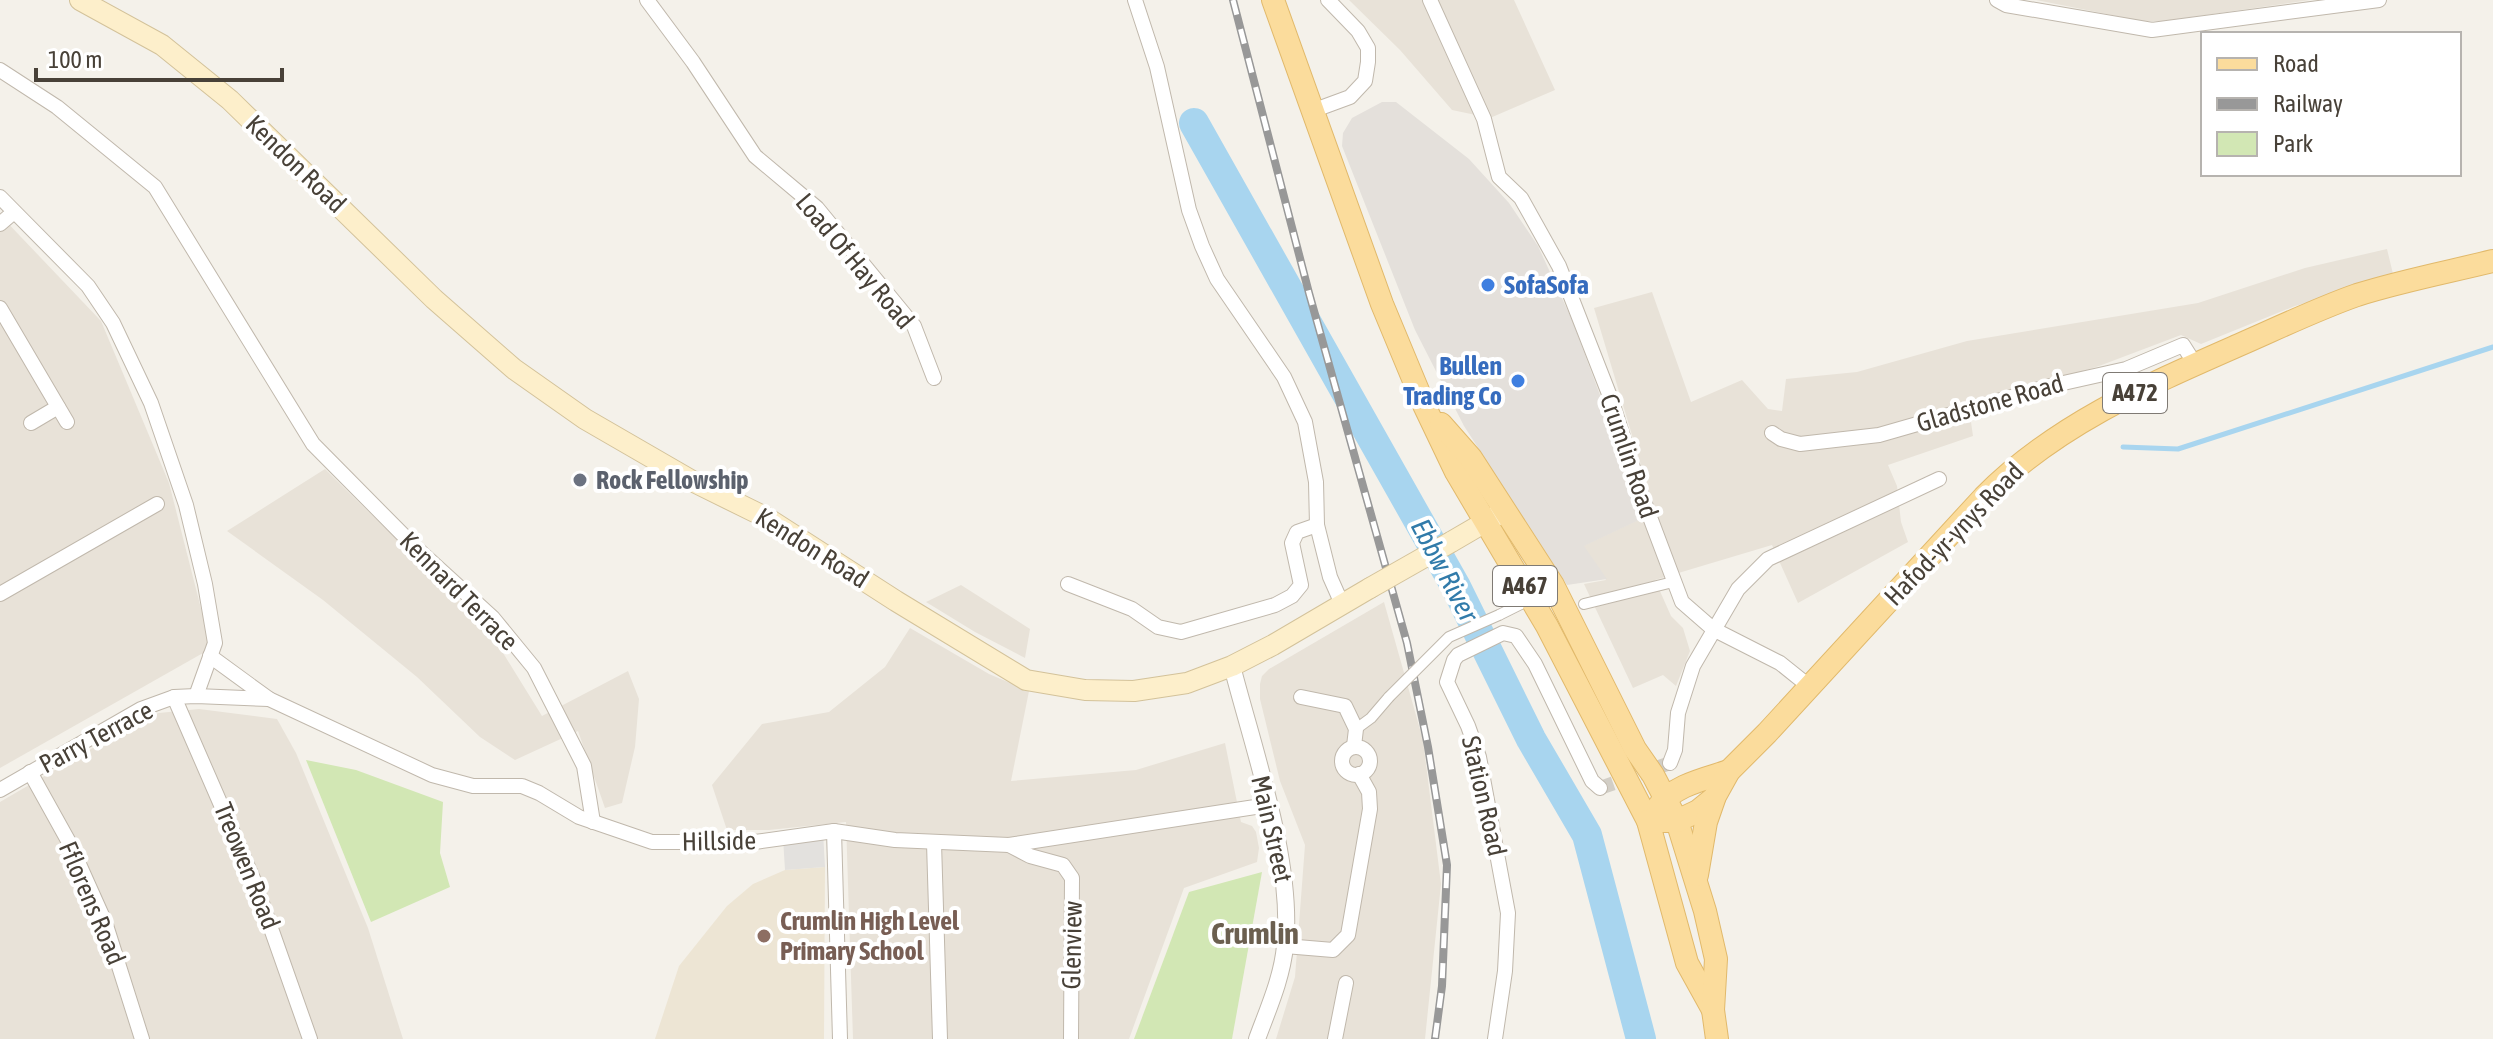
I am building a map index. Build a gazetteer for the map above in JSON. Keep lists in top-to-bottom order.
{
  "streets": {
    "main road": [
      "Kendon Road",
      "A472",
      "Hafod-yr-ynys Road",
      "A467"
    ],
    "street": [
      "Load Of Hay Road",
      "Gladstone Road",
      "Crumlin Road",
      "Kennard Terrace",
      "Parry Terrace",
      "Station Road",
      "Main Street",
      "Hillside",
      "Treowen Road",
      "Fflorens Road",
      "Glenview"
    ]
  },
  "crossings": [
    ["Kendon Road", "A467"],
    ["Kendon Road", "Main Street"],
    ["Gladstone Road", "Hafod-yr-ynys Road"],
    ["Crumlin Road", "Hafod-yr-ynys Road"],
    ["Hafod-yr-ynys Road", "A467"],
    ["Kennard Terrace", "Hillside"],
    ["Parry Terrace", "Hillside"],
    ["Parry Terrace", "Treowen Road"],
    ["Parry Terrace", "Fflorens Road"],
    ["Main Street", "Hillside"],
    ["Hillside", "Glenview"]
  ],
  "districts": ["Crumlin"],
  "water": ["Ebbw River"],
  "places": [
    "SofaSofa",
    "Bullen Trading Co",
    "Rock Fellowship",
    "Crumlin High Level Primary School"
  ],
  "legend": ["Road", "Railway", "Park"],
  "scale_bar": "100 m"
}
